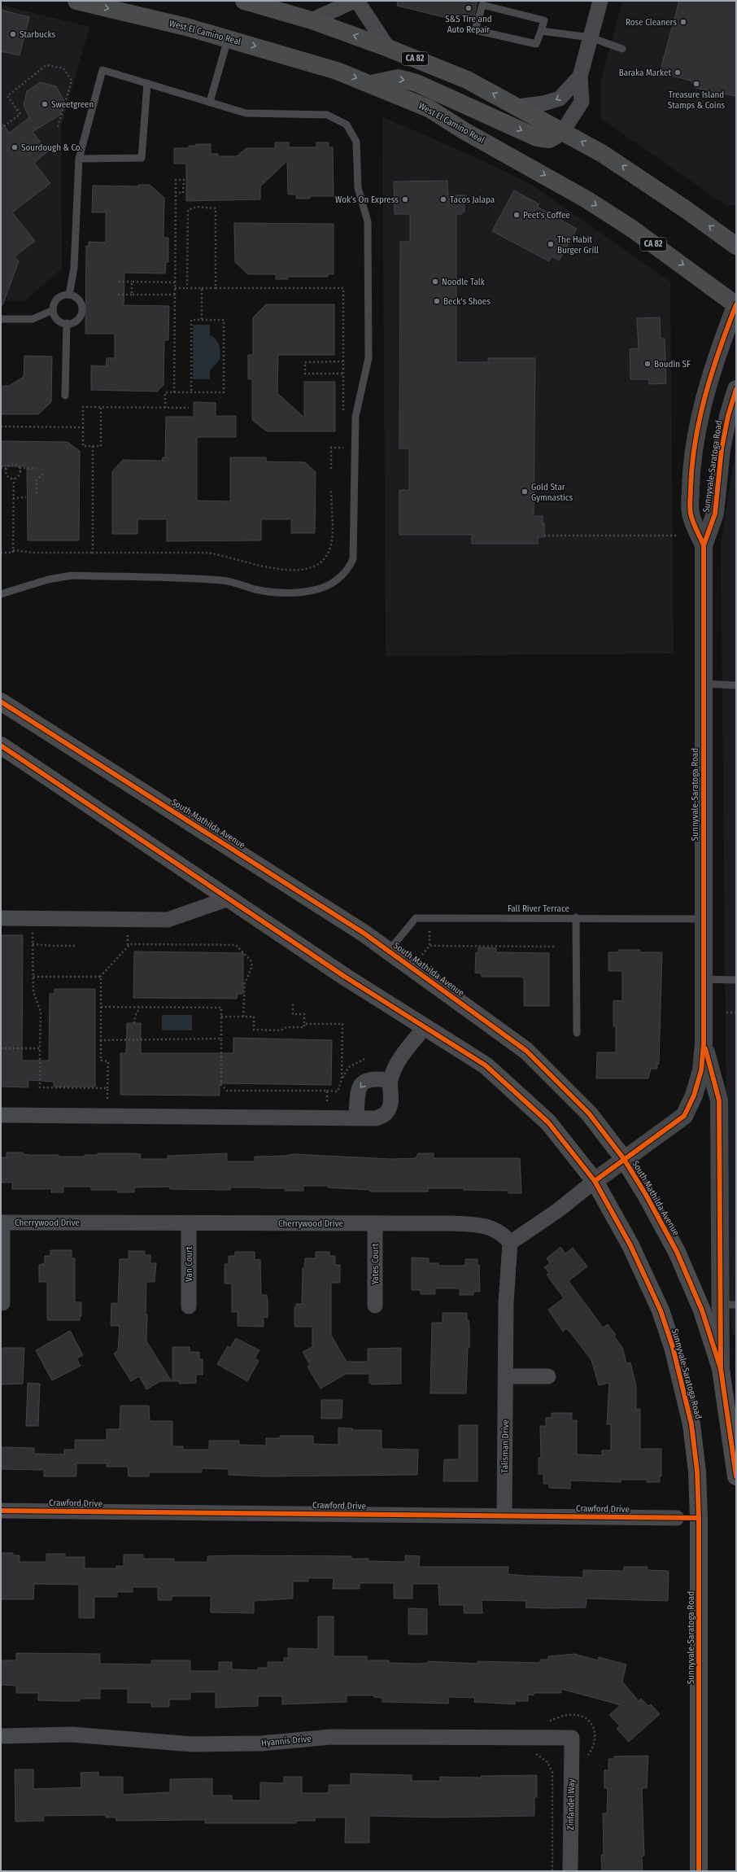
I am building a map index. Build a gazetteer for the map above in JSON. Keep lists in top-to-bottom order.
{
  "streets": {
    "main road": [
      "West El Camino Real",
      "CA 82",
      "Sunnyvale-Saratoga Road",
      "South Mathilda Avenue"
    ],
    "street": [
      "Cherrywood Drive",
      "Van Court",
      "Yates Court",
      "Talisman Drive",
      "Crawford Drive",
      "Hyannis Drive",
      "Zinfandel Way"
    ],
    "lane": ["Fall River Terrace"]
  },
  "crossings": [
    ["West El Camino Real", "Sunnyvale-Saratoga Road"],
    ["Sunnyvale-Saratoga Road", "South Mathilda Avenue"],
    ["Sunnyvale-Saratoga Road", "Fall River Terrace"],
    ["South Mathilda Avenue", "Fall River Terrace"],
    ["Cherrywood Drive", "Van Court"],
    ["Cherrywood Drive", "Yates Court"],
    ["Cherrywood Drive", "Talisman Drive"],
    ["Talisman Drive", "Crawford Drive"],
    ["Hyannis Drive", "Zinfandel Way"]
  ],
  "places": [
    "S&S Tire and Auto Repair",
    "Rose Cleaners",
    "Starbucks",
    "Baraka Market",
    "Treasure Island Stamps & Coins",
    "Sweetgreen",
    "Sourdough & Co.",
    "Wok’s On Express",
    "Tacos Jalapa",
    "Peet's Coffee",
    "The Habit Burger Grill",
    "Noodle Talk",
    "Beck's Shoes",
    "Boudin SF",
    "Gold Star Gymnastics"
  ]
}
